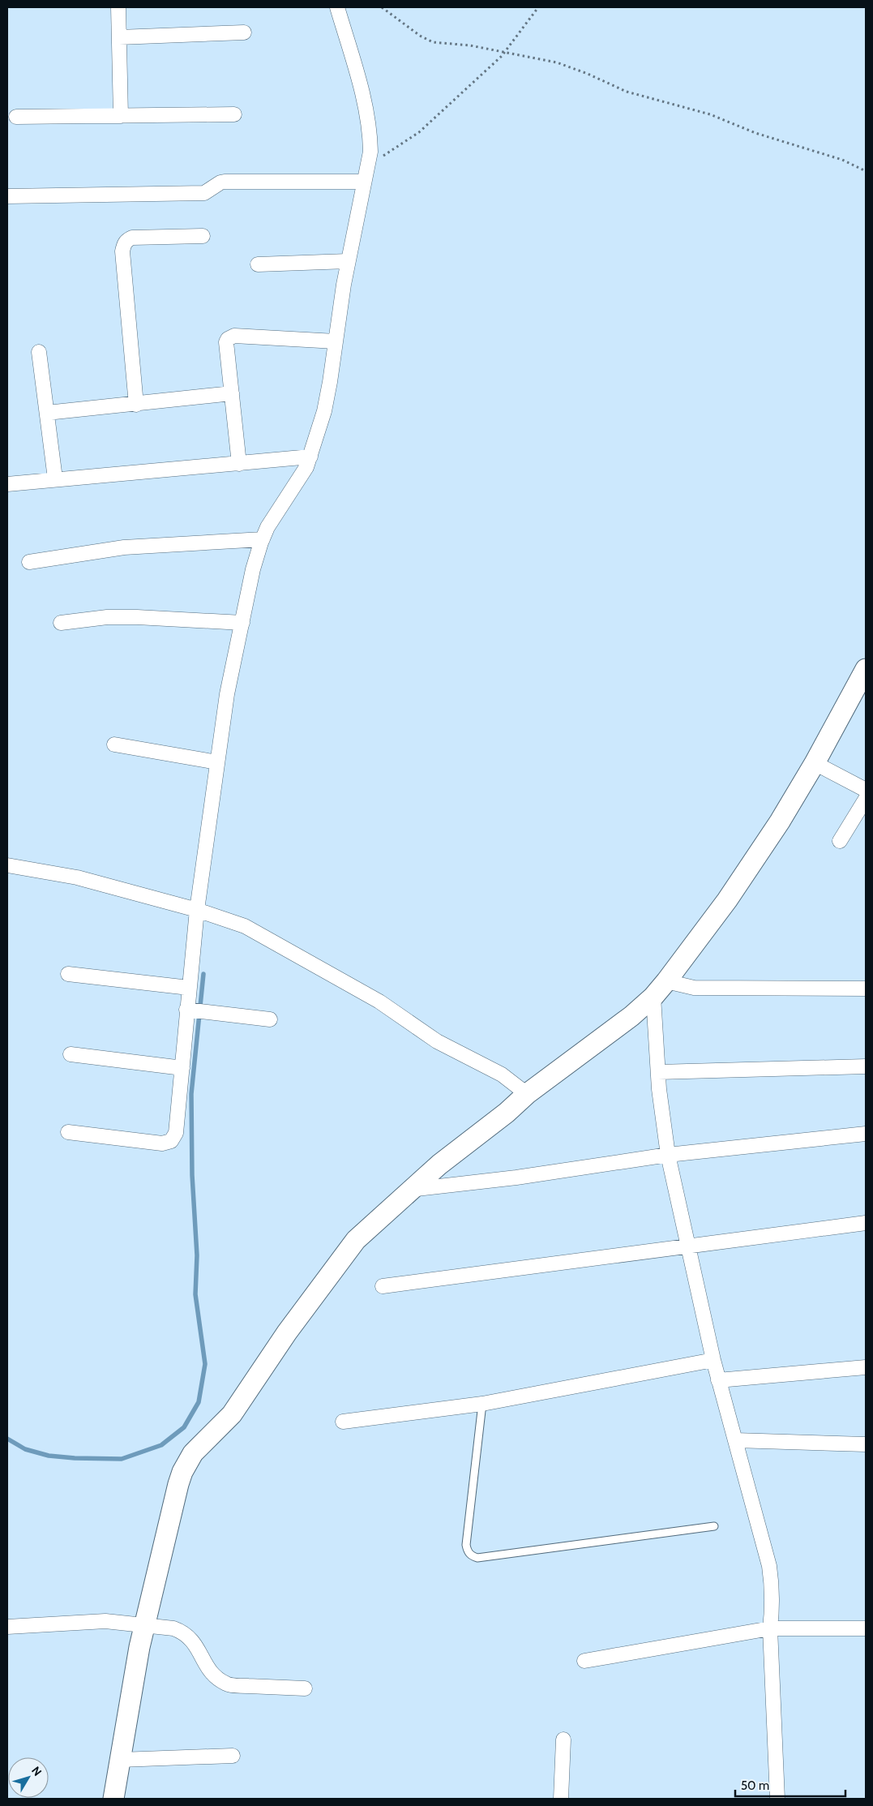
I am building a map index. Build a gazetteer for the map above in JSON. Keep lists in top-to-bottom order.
{
  "scale_bar": "50 m",
  "north": "top right"
}
